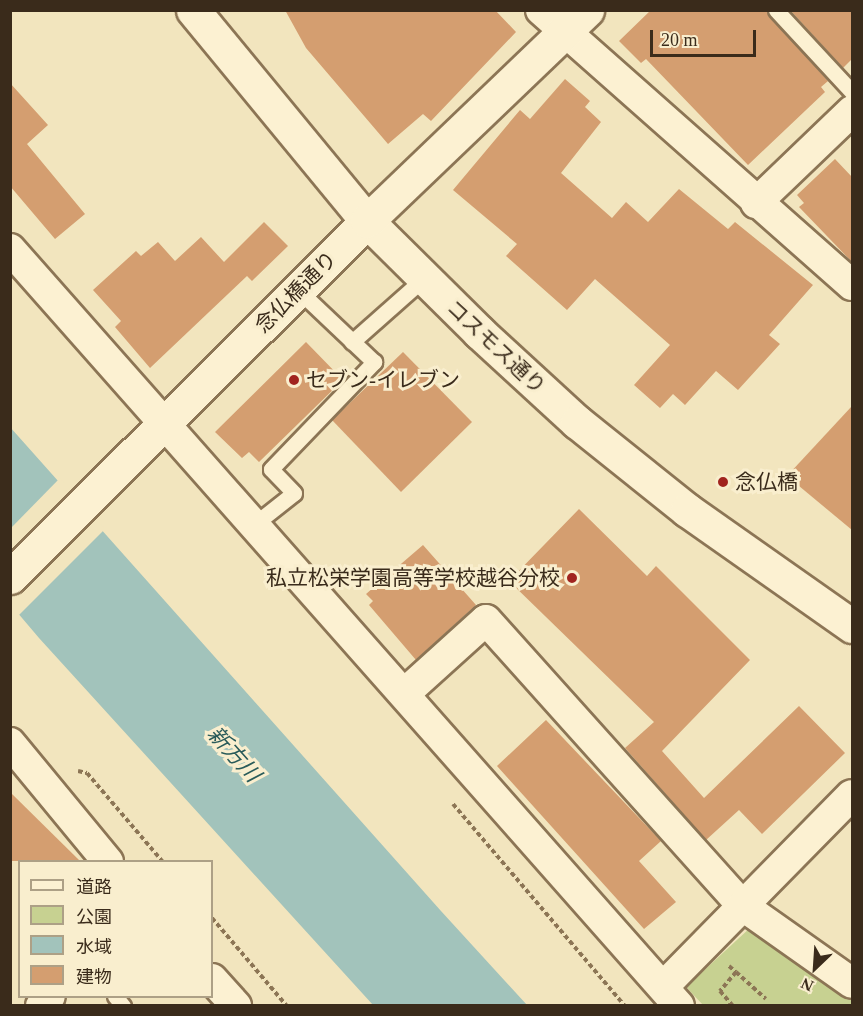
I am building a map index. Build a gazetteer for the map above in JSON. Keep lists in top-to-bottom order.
{
  "streets": {
    "street": ["念仏橋通り", "コスモス通り"]
  },
  "crossings": [
    ["念仏橋通り", "コスモス通り"]
  ],
  "water": ["新方川"],
  "places": ["セブン-イレブン", "念仏橋", "私立松栄学園高等学校越谷分校"],
  "legend": [
    "道路",
    "公園",
    "水域",
    "建物"
  ],
  "scale_bar": "20 m",
  "north": "bottom left"
}
